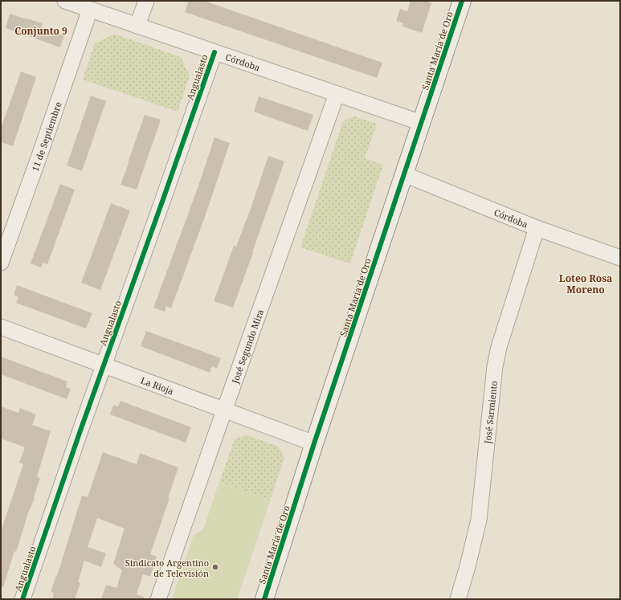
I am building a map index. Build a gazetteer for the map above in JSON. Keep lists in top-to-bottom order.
{
  "streets": {
    "street": [
      "Santa María de Oro",
      "Córdoba",
      "Angualasto",
      "11 de Septiembre",
      "José Segundo Mira",
      "La Rioja",
      "José Sarmiento"
    ]
  },
  "crossings": [
    ["Santa María de Oro", "Córdoba"],
    ["Santa María de Oro", "La Rioja"],
    ["Córdoba", "Angualasto"],
    ["Córdoba", "11 de Septiembre"],
    ["Córdoba", "José Segundo Mira"],
    ["Córdoba", "José Sarmiento"],
    ["Angualasto", "La Rioja"],
    ["José Segundo Mira", "La Rioja"]
  ],
  "districts": ["Conjunto 9", "Loteo Rosa Moreno"],
  "places": ["Sindicato Argentino de Televisión"]
}
